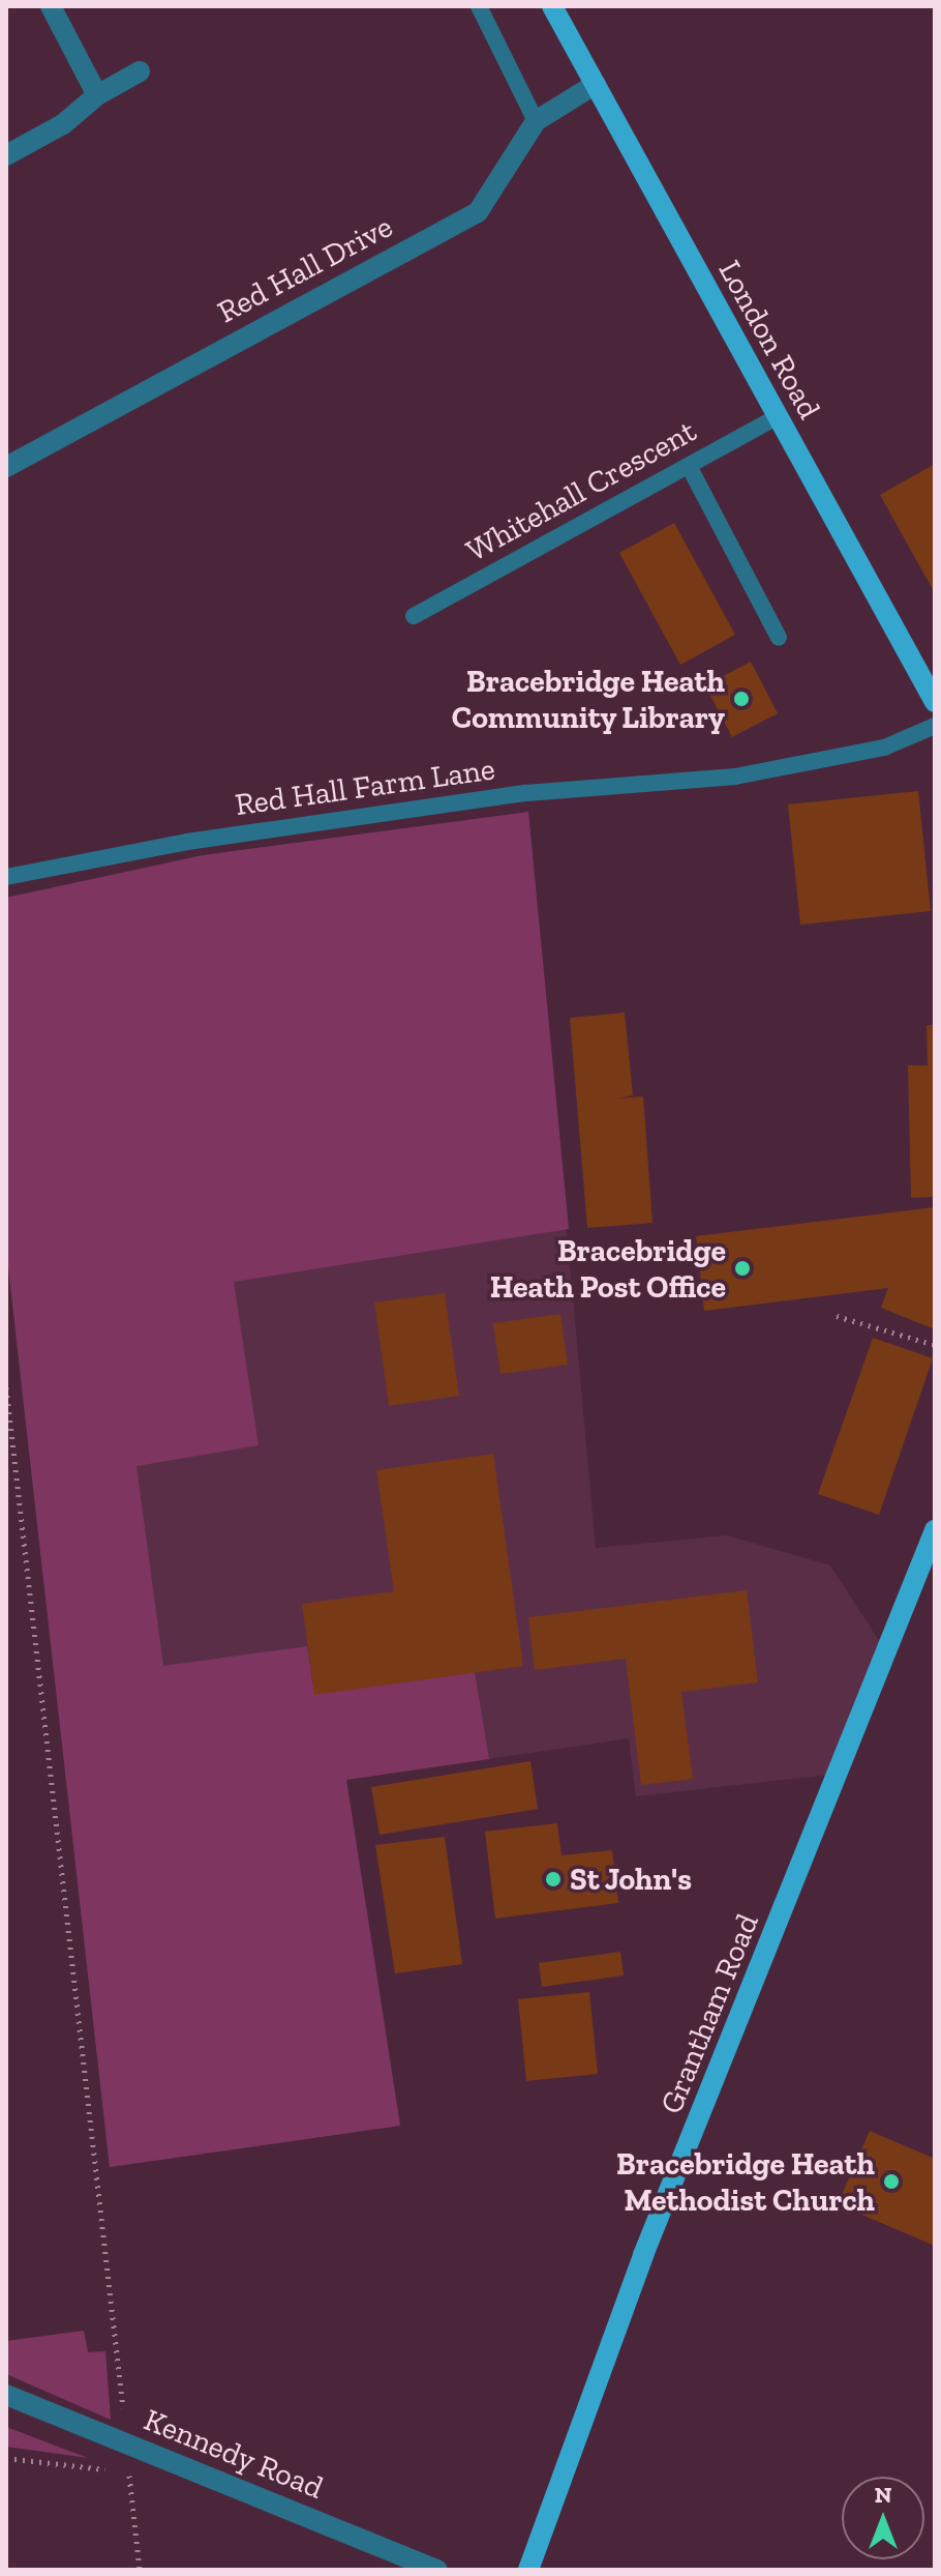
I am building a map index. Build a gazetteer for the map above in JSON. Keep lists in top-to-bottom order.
{
  "streets": {
    "main road": ["London Road", "Grantham Road"],
    "street": ["Red Hall Drive", "Kennedy Road"],
    "lane": ["Whitehall Crescent", "Red Hall Farm Lane"]
  },
  "crossings": [
    ["Red Hall Drive", "London Road"],
    ["London Road", "Whitehall Crescent"]
  ],
  "places": [
    "Bracebridge Heath Community Library",
    "Bracebridge Heath Post Office",
    "St John's",
    "Bracebridge Heath Methodist Church"
  ],
  "north": "top"
}
